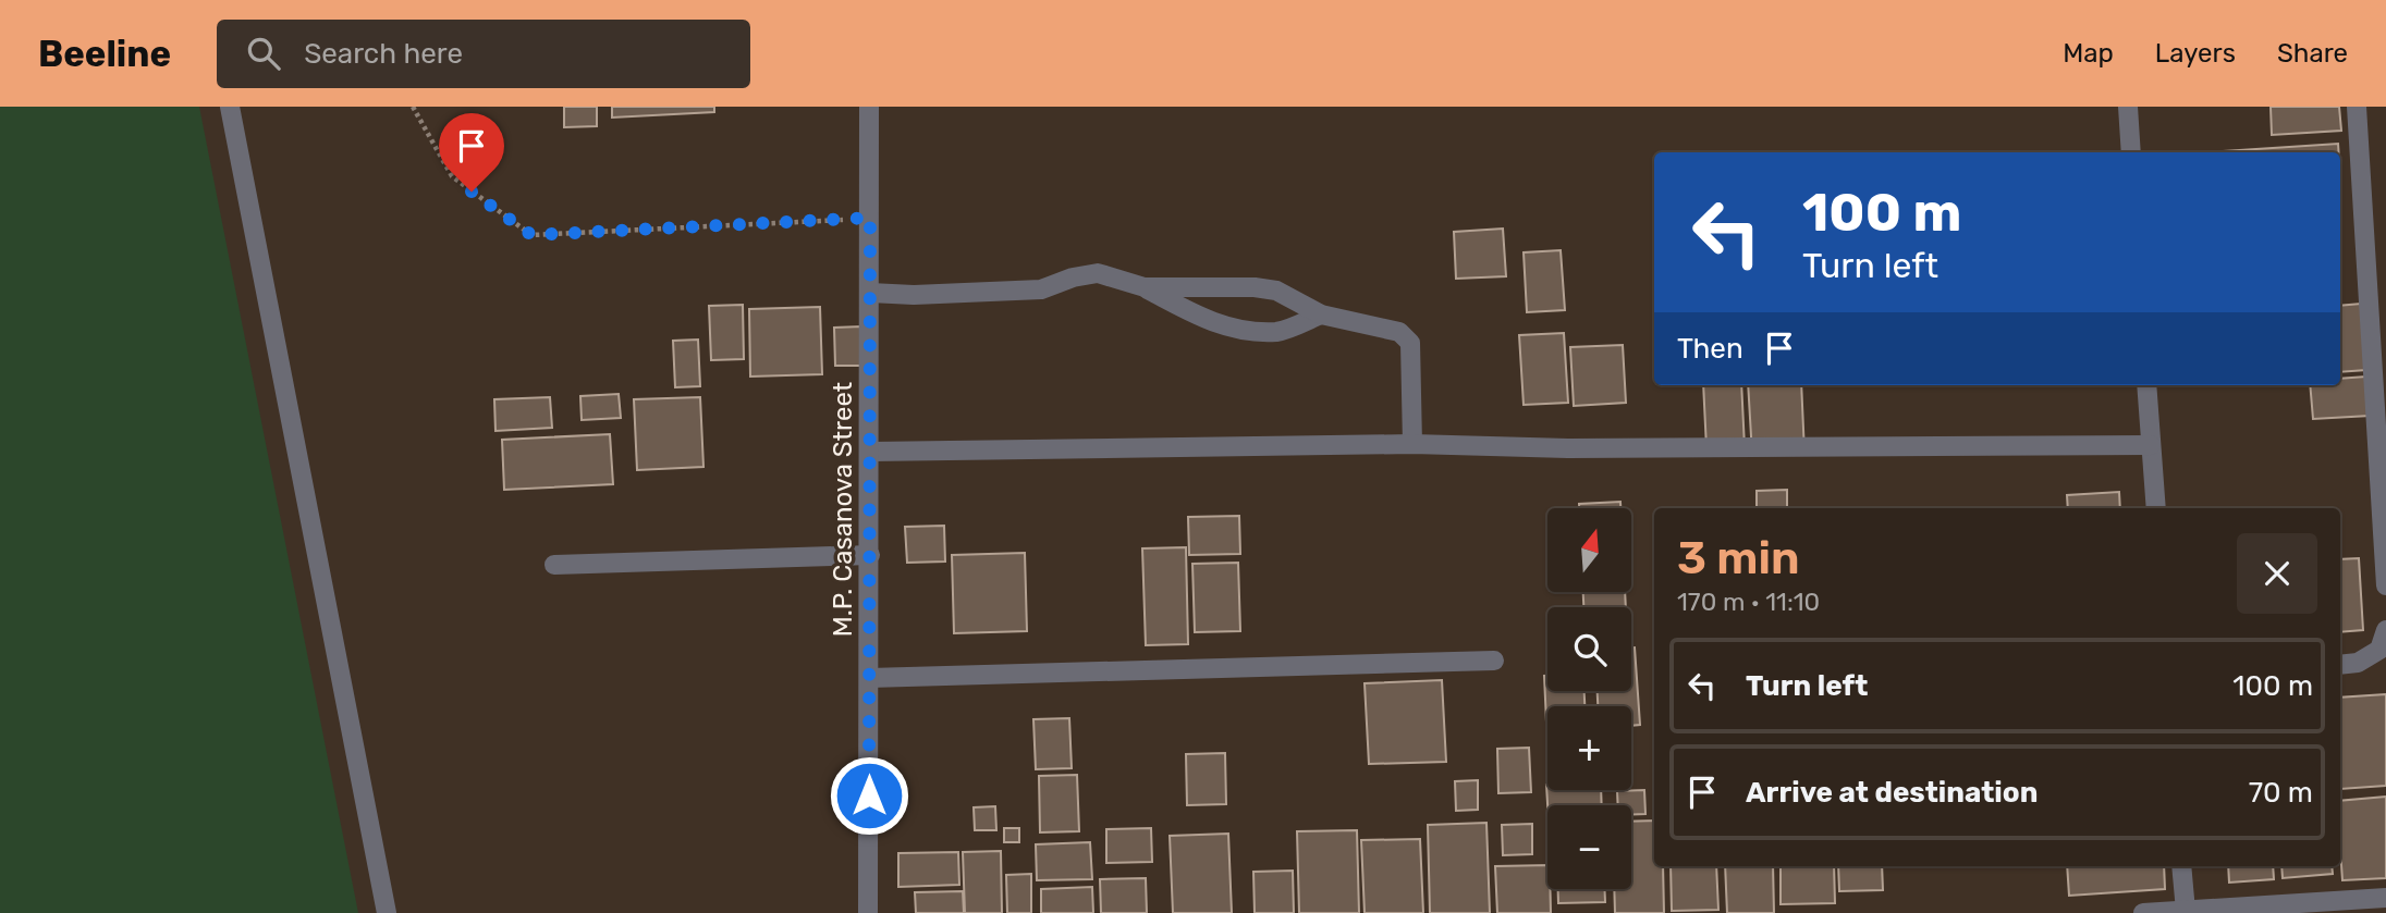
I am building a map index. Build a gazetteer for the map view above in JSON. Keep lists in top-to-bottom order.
{
  "streets": {
    "street": ["M.P. Casanova Street"]
  },
  "north": "top",
  "page": {
    "header": "Beeline",
    "search": "Search here",
    "nav": ["Map", "Layers", "Share"],
    "turn": ["100 m", "Turn left"],
    "then": "Then",
    "map_buttons": ["+", "−"],
    "heading": ["3 min", "170 m · 11:10"],
    "list": [
      {
        "name": "Turn left",
        "value": "100 m"
      },
      {
        "name": "Arrive at destination",
        "value": "70 m"
      }
    ]
  }
}
